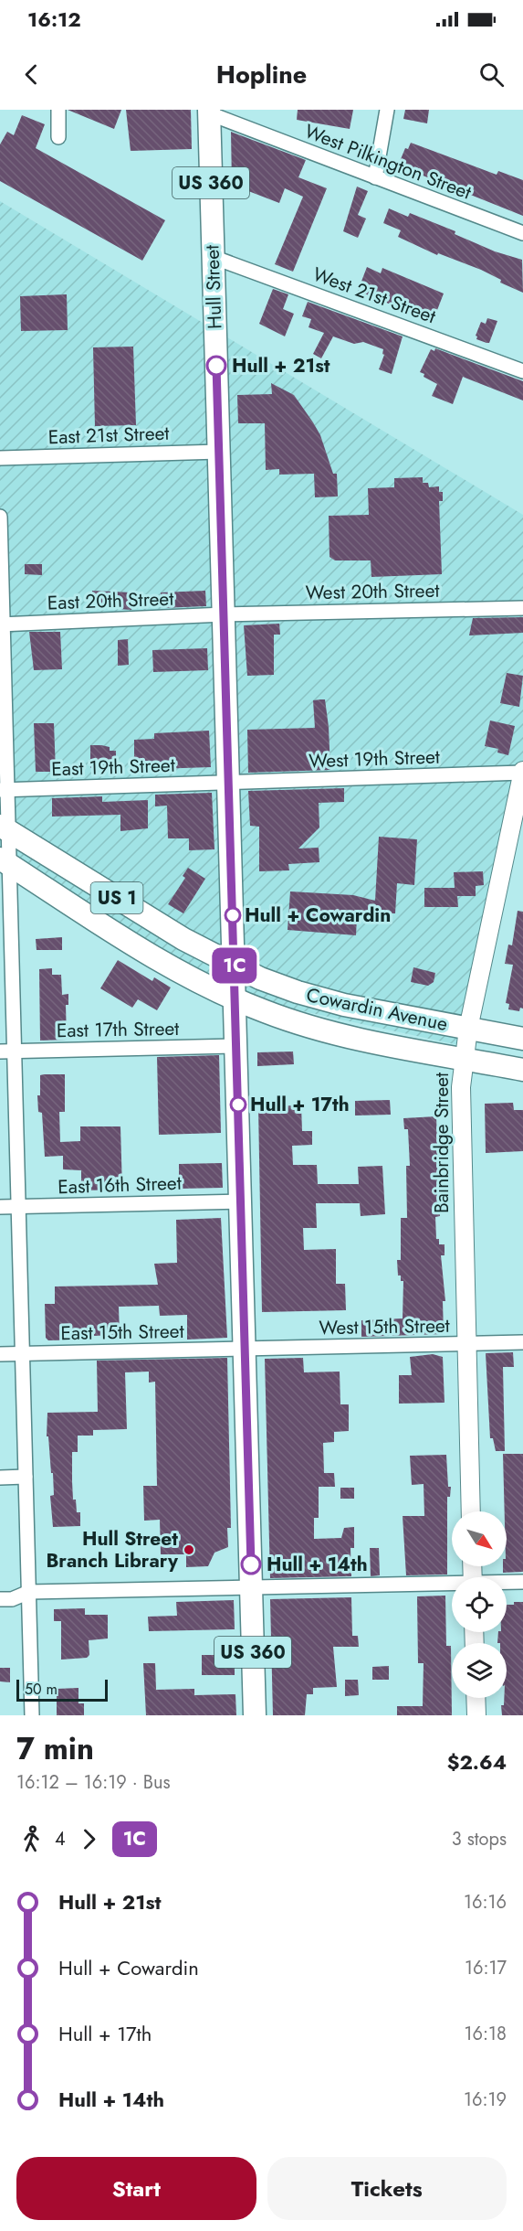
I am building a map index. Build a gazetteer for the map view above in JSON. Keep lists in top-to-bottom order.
{
  "streets": {
    "main road": [
      "US 360",
      "Hull Street",
      "US 1",
      "Cowardin Avenue"
    ],
    "street": [
      "West Pilkington Street",
      "West 21st Street",
      "East 21st Street",
      "West 20th Street",
      "East 20th Street",
      "West 19th Street",
      "East 19th Street",
      "East 17th Street",
      "Bainbridge Street",
      "East 16th Street",
      "West 15th Street",
      "East 15th Street"
    ]
  },
  "crossings": [
    ["West Pilkington Street", "Hull Street"],
    ["Hull Street", "West 21st Street"],
    ["Hull Street", "East 21st Street"],
    ["Hull Street", "West 20th Street"],
    ["Hull Street", "East 20th Street"],
    ["Hull Street", "West 19th Street"],
    ["Hull Street", "East 19th Street"],
    ["Hull Street", "US 1"],
    ["Hull Street", "Cowardin Avenue"],
    ["Hull Street", "East 17th Street"],
    ["Hull Street", "East 16th Street"],
    ["Hull Street", "West 15th Street"],
    ["Hull Street", "East 15th Street"],
    ["West 20th Street", "East 20th Street"],
    ["West 19th Street", "East 19th Street"],
    ["West 19th Street", "Bainbridge Street"],
    ["US 1", "Cowardin Avenue"],
    ["Cowardin Avenue", "Bainbridge Street"],
    ["Bainbridge Street", "West 15th Street"],
    ["West 15th Street", "East 15th Street"]
  ],
  "places": [
    "Hull + 21st",
    "Hull + Cowardin",
    "Hull + 17th",
    "Hull Street Branch Library",
    "Hull + 14th"
  ],
  "lines": ["bus line 1C"],
  "scale_bar": "50 m",
  "north": "bottom right",
  "page": {
    "status": "16:12",
    "header": "Hopline",
    "on_map": "1C",
    "scale": "50 m",
    "heading": ["7 min", "16:12 – 16:19 · Bus", "$2.64"],
    "legs": ["4", "1C", "3 stops"],
    "list": [
      {
        "name": "Hull + 21st",
        "value": "16:16"
      },
      {
        "name": "Hull + Cowardin",
        "value": "16:17"
      },
      {
        "name": "Hull + 17th",
        "value": "16:18"
      },
      {
        "name": "Hull + 14th",
        "value": "16:19"
      }
    ],
    "buttons": ["Start", "Tickets"]
  }
}
